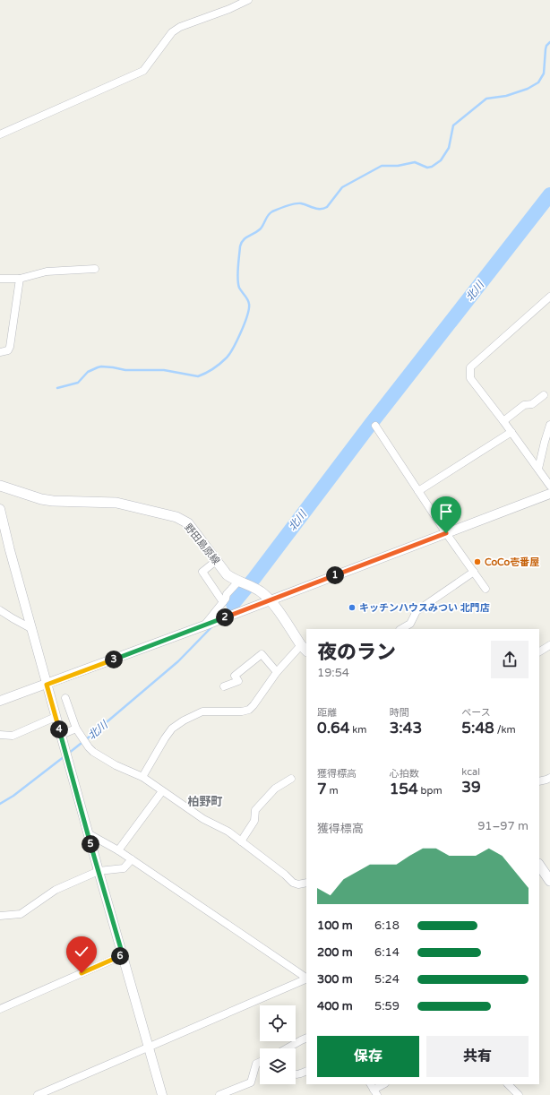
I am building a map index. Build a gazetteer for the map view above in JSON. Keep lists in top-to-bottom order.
{
  "streets": {
    "main road": ["野田島原線"]
  },
  "districts": ["柏野町"],
  "water": ["北川"],
  "places": ["CoCo壱番屋", "キッチンハウスみつい 北門店"],
  "page": {
    "pins": [
      "1",
      "2",
      "3",
      "4",
      "5",
      "6"
    ],
    "heading": ["夜のラン", "19:54"],
    "stats": [
      ["距離", "0.64 km"],
      ["時間", "3:43"],
      ["ペース", "5:48 /km"],
      ["獲得標高", "7 m"],
      ["心拍数", "154 bpm"],
      ["kcal", "39"]
    ],
    "chart": ["獲得標高", "91–97 m"],
    "list": [
      {
        "name": "100 m",
        "note": "6:18"
      },
      {
        "name": "200 m",
        "note": "6:14"
      },
      {
        "name": "300 m",
        "note": "5:24"
      },
      {
        "name": "400 m",
        "note": "5:59"
      }
    ],
    "buttons": ["保存", "共有"]
  }
}
